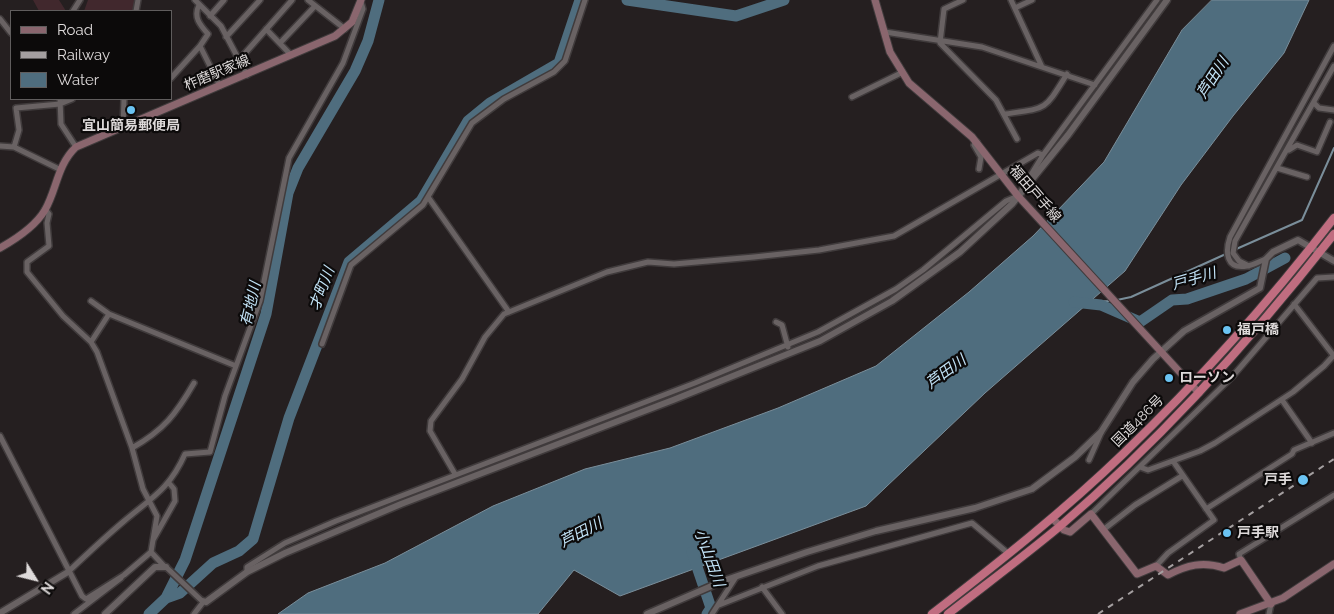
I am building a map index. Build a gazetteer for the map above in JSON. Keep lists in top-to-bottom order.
{
  "streets": {
    "highway": ["国道486号"],
    "main road": ["柞磨駅家線", "福田戸手線"]
  },
  "crossings": [
    ["福田戸手線", "国道486号"]
  ],
  "water": [
    "芦田川",
    "戸手川",
    "才町川",
    "有地川",
    "小山田川"
  ],
  "places": [
    "宜山簡易郵便局",
    "福戸橋",
    "ローソン",
    "戸手",
    "戸手駅"
  ],
  "legend": ["Road", "Railway", "Water"],
  "north": "bottom right"
}
